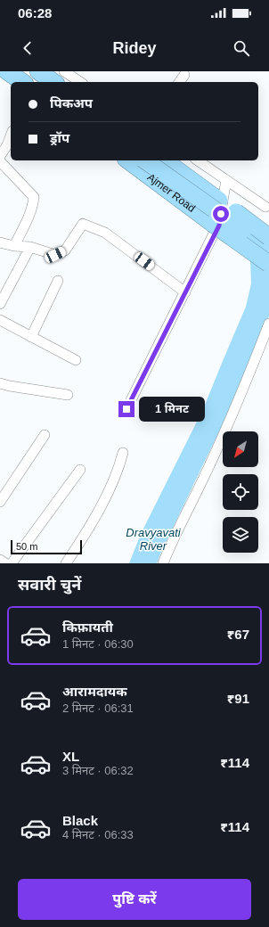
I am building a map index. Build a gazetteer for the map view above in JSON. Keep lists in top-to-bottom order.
{
  "streets": {
    "highway": ["Ajmer Road"]
  },
  "water": ["Dravyavati River"],
  "scale_bar": "50 m",
  "north": "bottom left",
  "page": {
    "status": "06:28",
    "header": "Ridey",
    "banner": ["पिकअप", "ड्रॉप"],
    "bubble": "1 मिनट",
    "scale": "50 m",
    "heading": "सवारी चुनें",
    "list": [
      {
        "name": "किफ़ायती",
        "note": "1 मिनट · 06:30",
        "value": "₹67"
      },
      {
        "name": "आरामदायक",
        "note": "2 मिनट · 06:31",
        "value": "₹91"
      },
      {
        "name": "XL",
        "note": "3 मिनट · 06:32",
        "value": "₹114"
      },
      {
        "name": "Black",
        "note": "4 मिनट · 06:33",
        "value": "₹114"
      }
    ],
    "buttons": "पुष्टि करें"
  }
}
